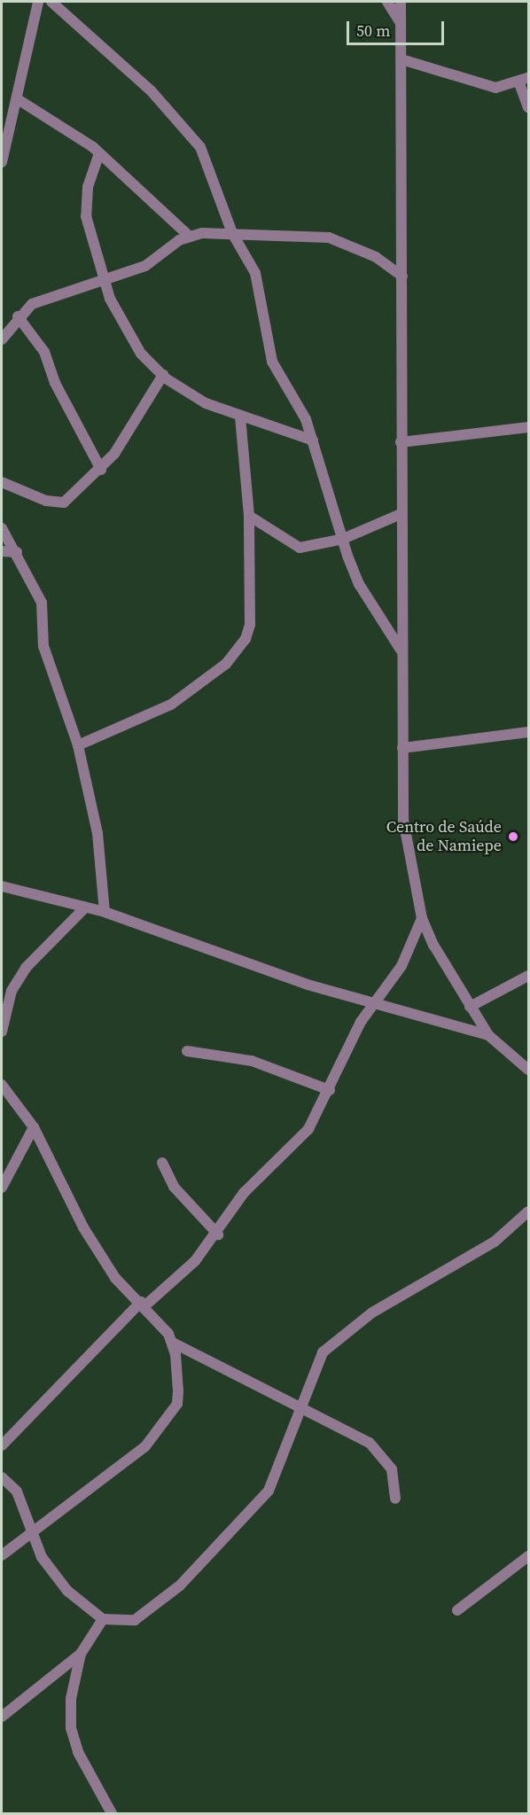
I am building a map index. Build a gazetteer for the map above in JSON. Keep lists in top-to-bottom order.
{
  "places": ["Centro de Saúde de Namiepe"],
  "scale_bar": "50 m"
}
